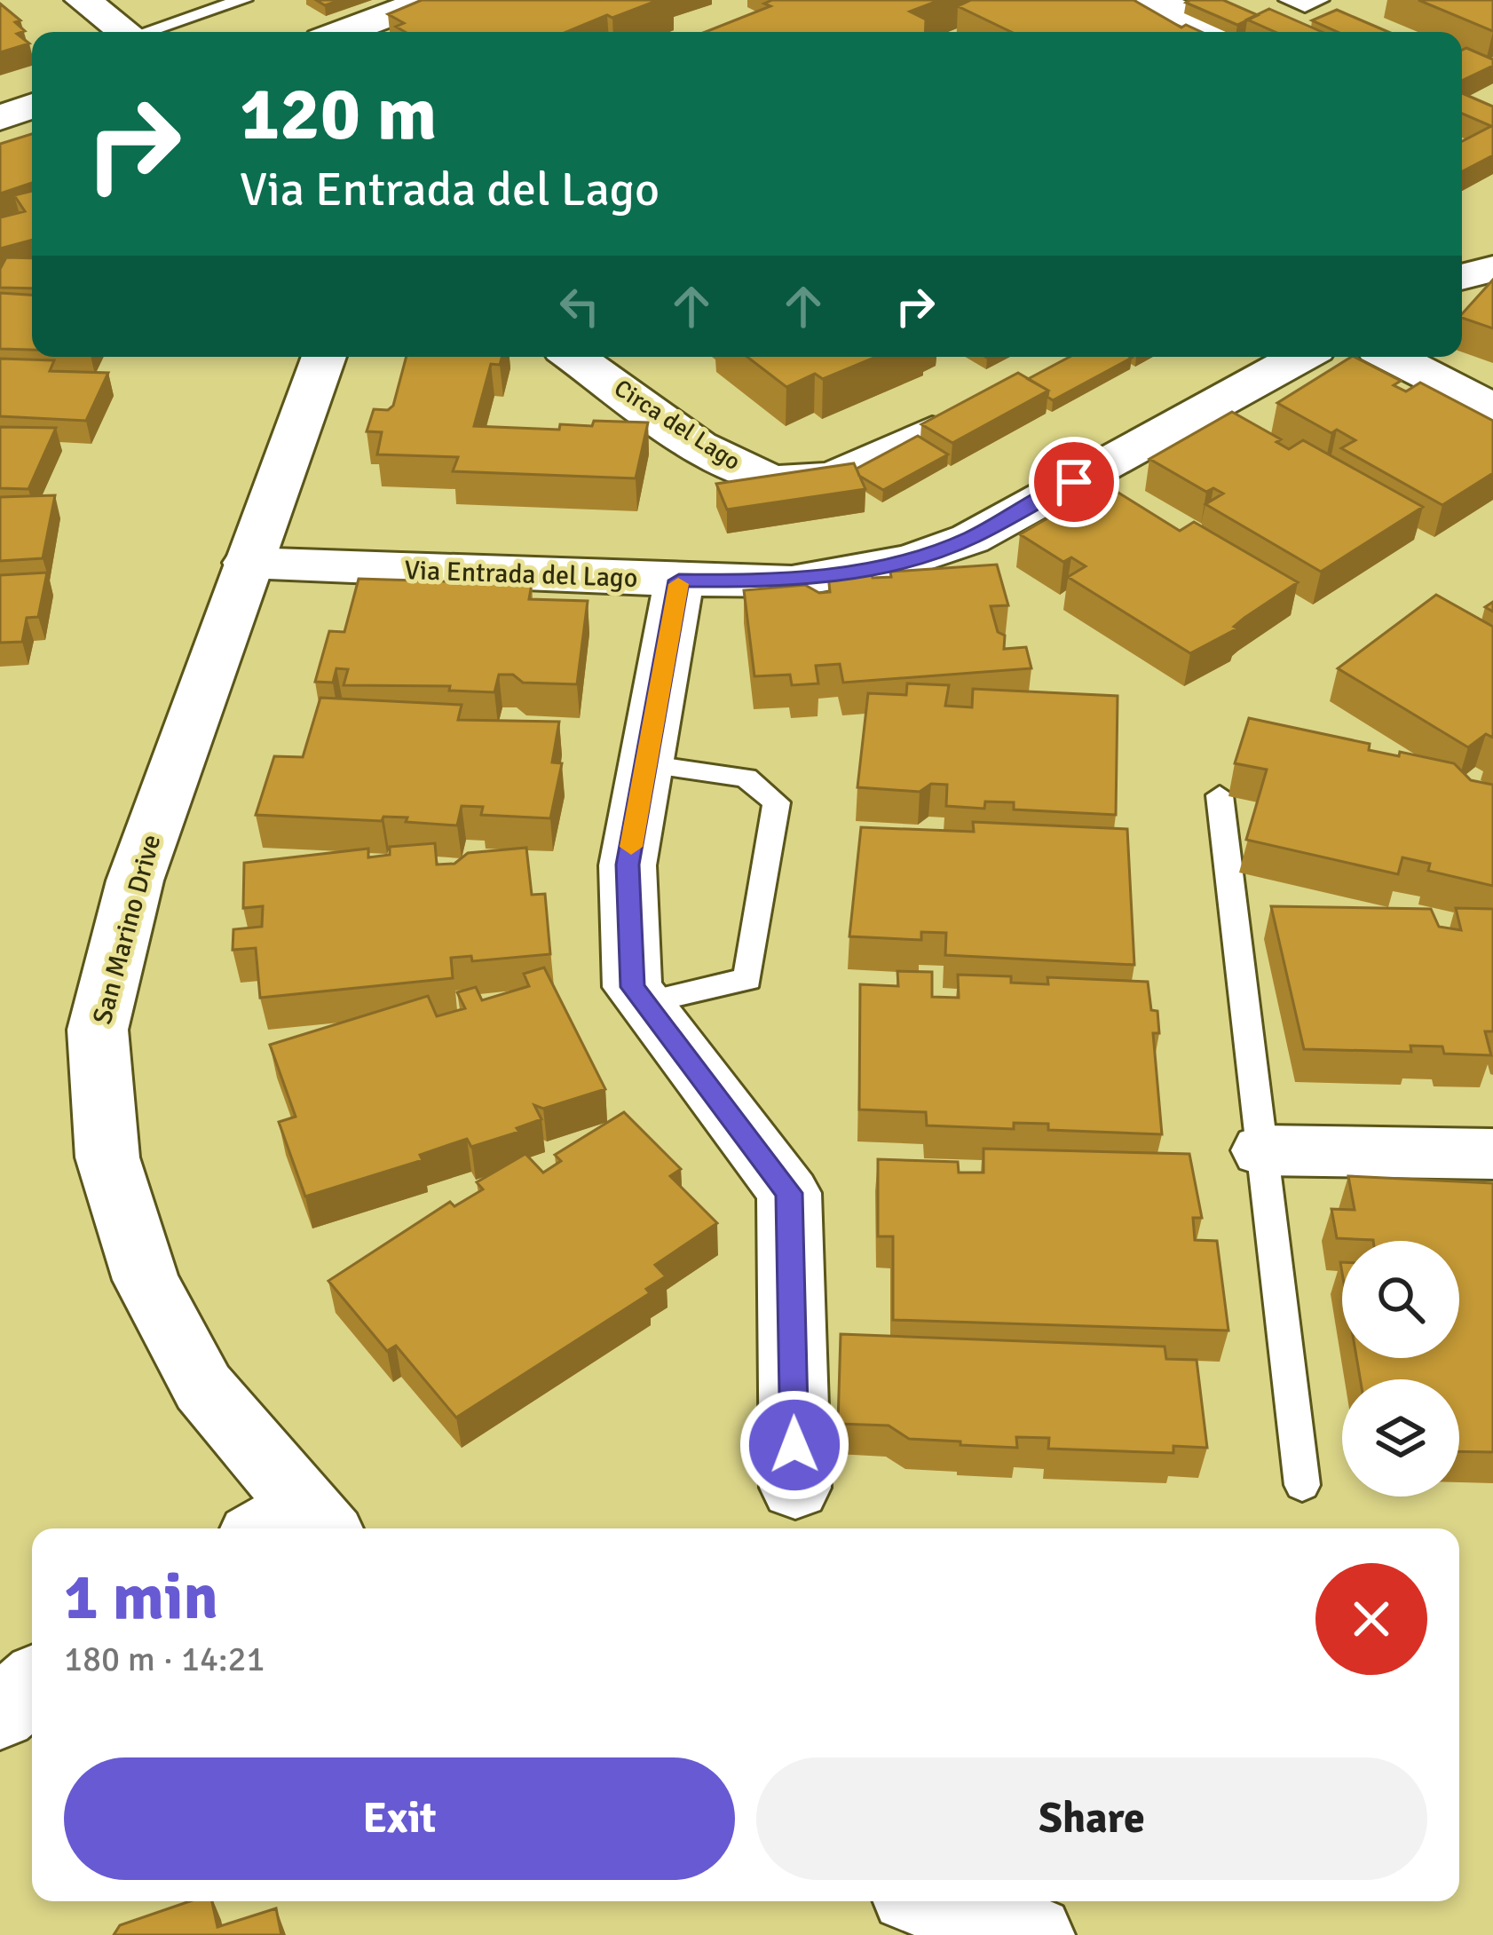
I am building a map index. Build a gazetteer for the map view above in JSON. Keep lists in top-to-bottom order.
{
  "streets": {
    "street": ["Circa del Lago", "Via Entrada del Lago", "San Marino Drive"]
  },
  "crossings": [
    ["Via Entrada del Lago", "San Marino Drive"]
  ],
  "page": {
    "turn": ["120 m", "Via Entrada del Lago"],
    "heading": ["1 min", "180 m · 14:21"],
    "buttons": ["Exit", "Share"]
  }
}
